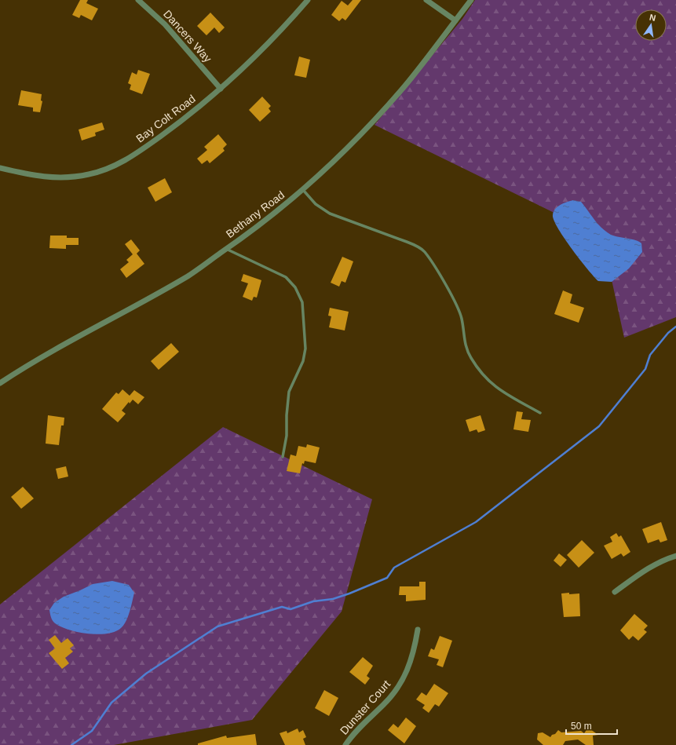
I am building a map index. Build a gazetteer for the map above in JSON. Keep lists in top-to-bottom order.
{
  "streets": {
    "street": [
      "Dancers Way",
      "Bay Colt Road",
      "Bethany Road",
      "Dunster Court"
    ]
  },
  "crossings": [
    ["Dancers Way", "Bay Colt Road"]
  ],
  "scale_bar": "50 m",
  "north": "top"
}
